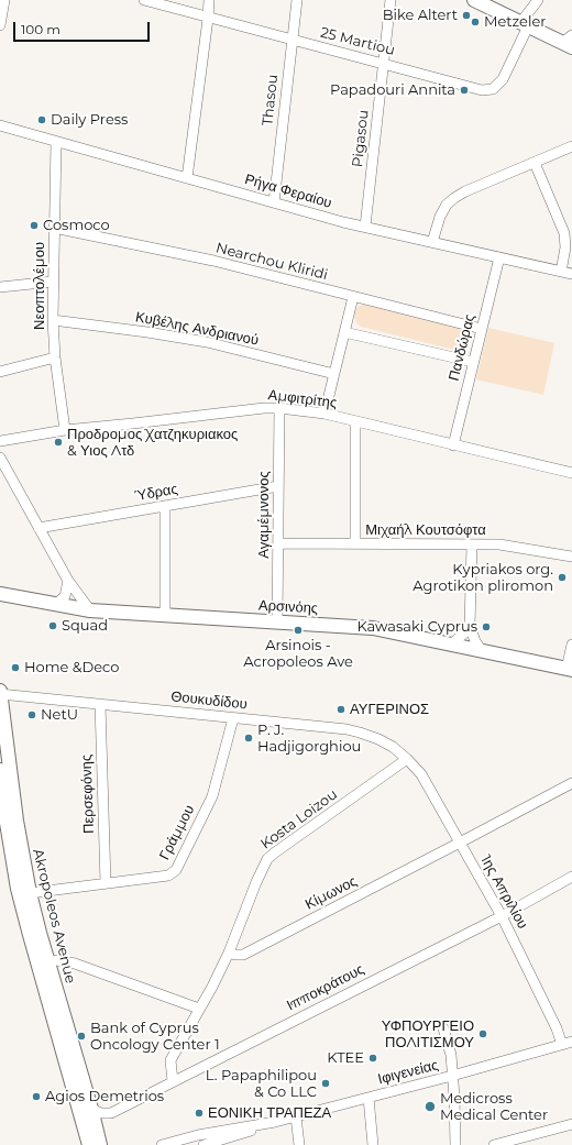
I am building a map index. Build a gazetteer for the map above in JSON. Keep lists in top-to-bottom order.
{
  "streets": {
    "main road": ["Αρσινόης", "Akropoleos Avenue"],
    "street": [
      "25 Martiou",
      "Thasou",
      "Pigasou",
      "Ρήγα Φεραίου",
      "Nearchou Kliridi",
      "Νεοπτολέμου",
      "Κυβέλης Ανδριανού",
      "Πανδώρας",
      "Αμφιτρίτης",
      "Ύδρας",
      "Αγαμέμνονος",
      "Μιχαήλ Κουτσόφτα",
      "Θουκυδίδου",
      "Περσεφόνης",
      "Kosta Loizou",
      "Γράμμου",
      "1ης Απριλίου",
      "Κίμωνος",
      "Ιπποκράτους",
      "Ιφιγενείας"
    ]
  },
  "crossings": [
    ["25 Martiou", "Thasou"],
    ["25 Martiou", "Pigasou"],
    ["Thasou", "Ρήγα Φεραίου"],
    ["Pigasou", "Ρήγα Φεραίου"],
    ["Ρήγα Φεραίου", "Νεοπτολέμου"],
    ["Ρήγα Φεραίου", "Πανδώρας"],
    ["Nearchou Kliridi", "Νεοπτολέμου"],
    ["Nearchou Kliridi", "Πανδώρας"],
    ["Νεοπτολέμου", "Κυβέλης Ανδριανού"],
    ["Νεοπτολέμου", "Αμφιτρίτης"],
    ["Πανδώρας", "Αμφιτρίτης"],
    ["Αμφιτρίτης", "Αγαμέμνονος"],
    ["Ύδρας", "Αγαμέμνονος"],
    ["Αγαμέμνονος", "Μιχαήλ Κουτσόφτα"],
    ["Αγαμέμνονος", "Αρσινόης"],
    ["Θουκυδίδου", "Περσεφόνης"],
    ["Θουκυδίδου", "Kosta Loizou"],
    ["Θουκυδίδου", "Γράμμου"],
    ["Θουκυδίδου", "1ης Απριλίου"],
    ["Θουκυδίδου", "Akropoleos Avenue"],
    ["Περσεφόνης", "Γράμμου"],
    ["Kosta Loizou", "1ης Απριλίου"],
    ["Kosta Loizou", "Κίμωνος"],
    ["Γράμμου", "Akropoleos Avenue"],
    ["1ης Απριλίου", "Κίμωνος"],
    ["1ης Απριλίου", "Ιπποκράτους"],
    ["1ης Απριλίου", "Ιφιγενείας"],
    ["Akropoleos Avenue", "Ιπποκράτους"]
  ],
  "places": [
    "Bike Altert",
    "Metzeler",
    "Papadouri Annita",
    "Daily Press",
    "Cosmoco",
    "Προδρομος Χατζηκυριακος & Υιος Λτδ",
    "Kypriakos org. Agrotikon pliromon",
    "Squad",
    "Kawasaki Cyprus",
    "Arsinois - Acropoleos Ave",
    "Home &Deco",
    "ΑΥΓΕΡΙΝΟΣ",
    "NetU",
    "P. J. Hadjigorghiou",
    "ΥΦΠΟΥΡΓΕΙΟ ΠΟΛΙΤΙΣΜΟΥ",
    "Bank of Cyprus Oncology Center 1",
    "KTEE",
    "L. Papaphilipou & Co LLC",
    "Agios Demetrios",
    "Medicross Medical Center",
    "ΕΟΝΙΚΗ ΤΡΑΠΕΖΑ"
  ],
  "scale_bar": "100 m"
}
